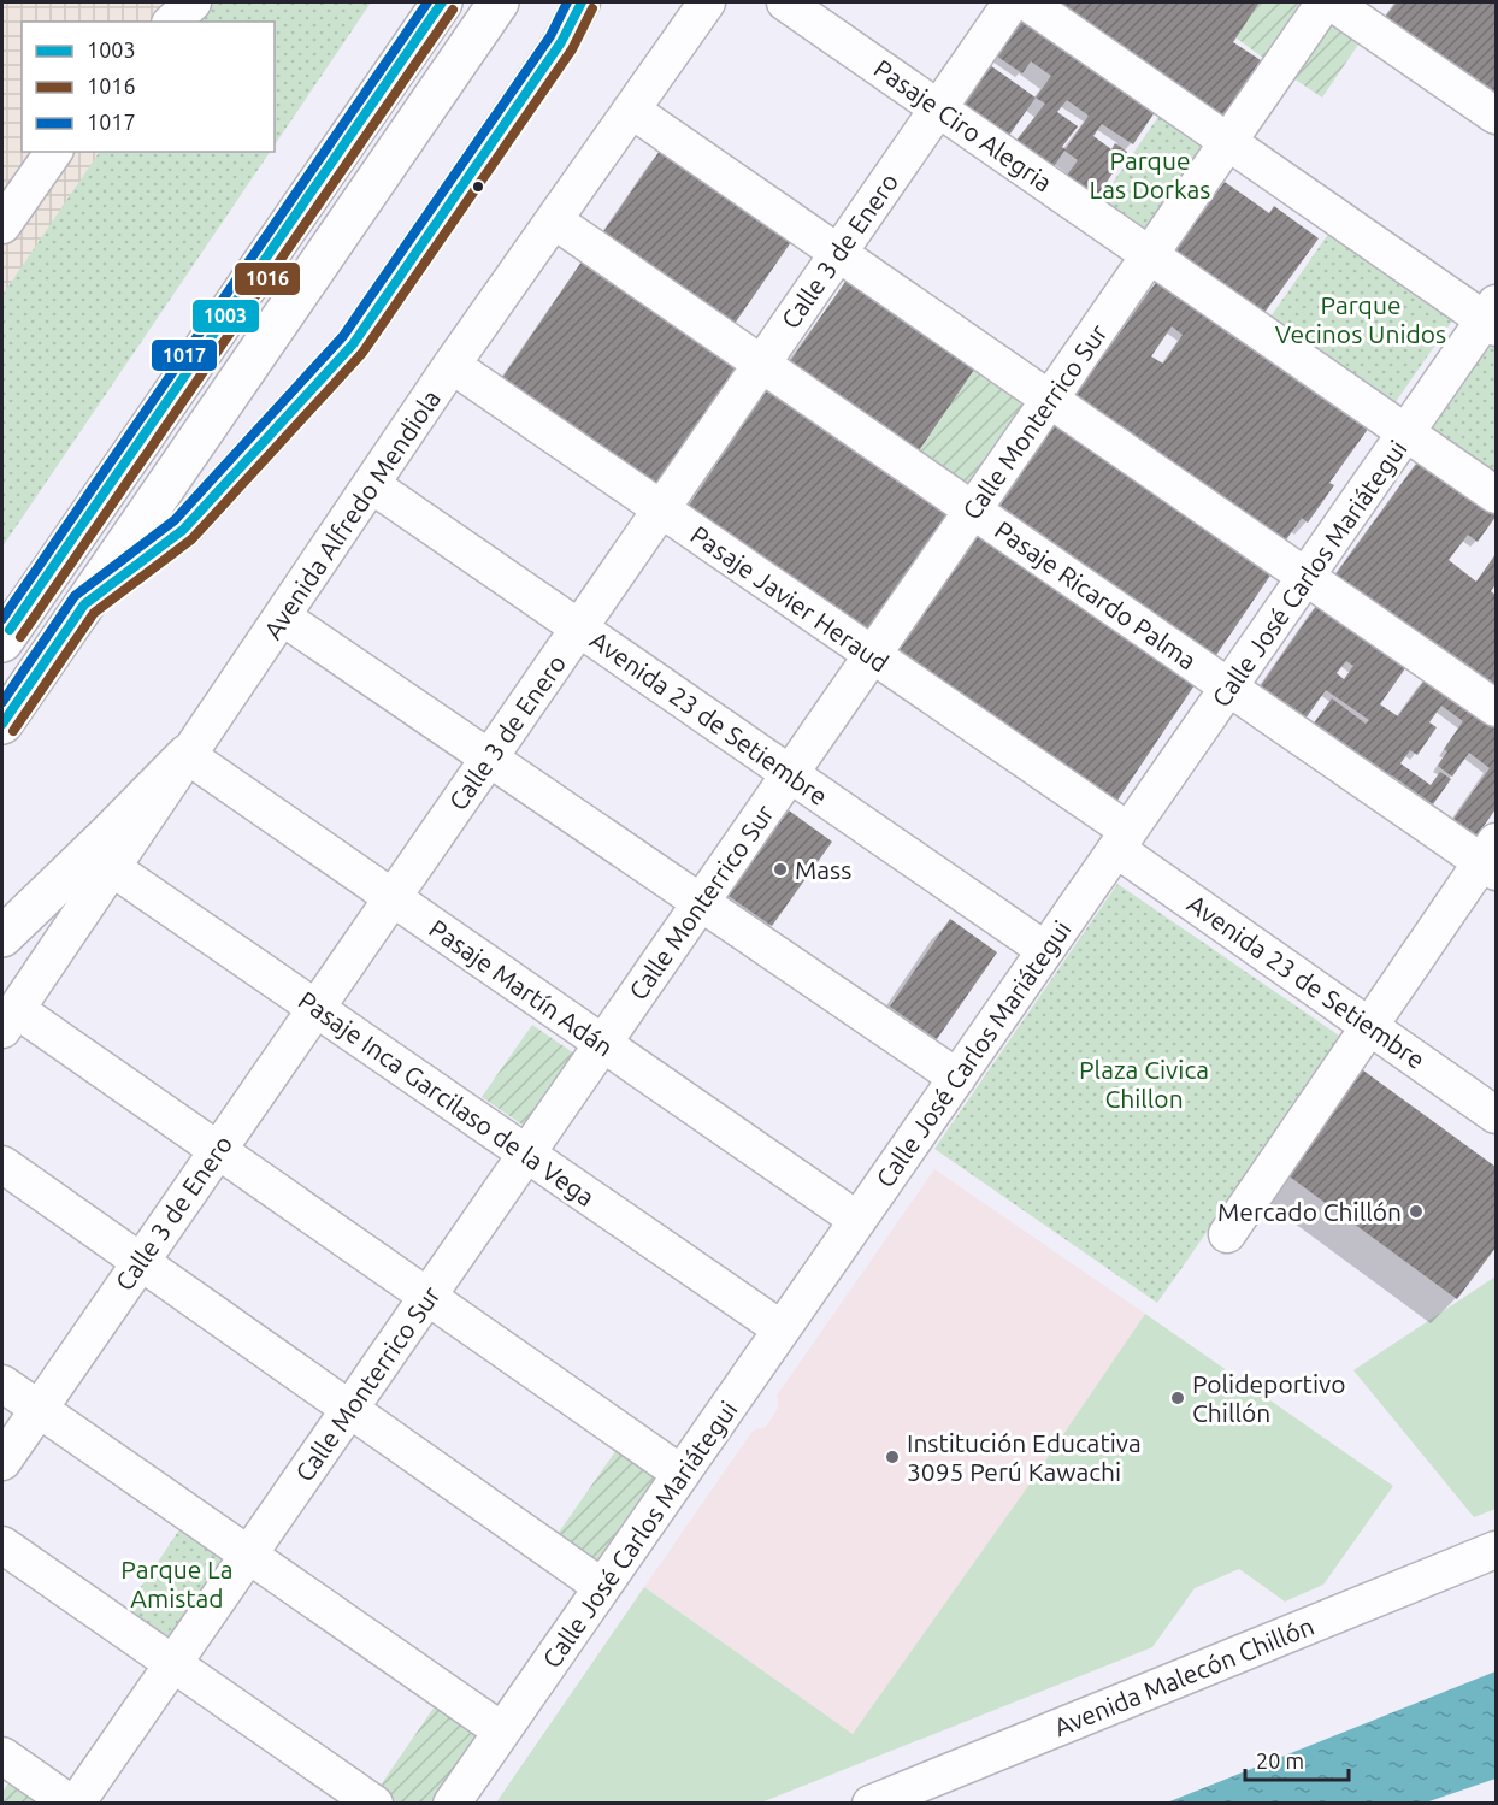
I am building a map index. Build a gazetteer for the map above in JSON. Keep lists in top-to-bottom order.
{
  "streets": {
    "street": [
      "Pasaje Ciro Alegria",
      "Calle 3 de Enero",
      "Calle Monterrico Sur",
      "Avenida Alfredo Mendiola",
      "Calle José Carlos Mariátegui",
      "Pasaje Ricardo Palma",
      "Pasaje Javier Heraud",
      "Avenida 23 de Setiembre",
      "Pasaje Martín Adán",
      "Pasaje Inca Garcilaso de la Vega",
      "Avenida Malecón Chillón"
    ]
  },
  "crossings": [
    ["Pasaje Ciro Alegria", "Calle 3 de Enero"],
    ["Pasaje Ciro Alegria", "Calle Monterrico Sur"],
    ["Pasaje Ciro Alegria", "Calle José Carlos Mariátegui"],
    ["Calle 3 de Enero", "Pasaje Ricardo Palma"],
    ["Calle 3 de Enero", "Pasaje Javier Heraud"],
    ["Calle 3 de Enero", "Avenida 23 de Setiembre"],
    ["Calle 3 de Enero", "Pasaje Martín Adán"],
    ["Calle 3 de Enero", "Pasaje Inca Garcilaso de la Vega"],
    ["Calle Monterrico Sur", "Pasaje Ricardo Palma"],
    ["Calle Monterrico Sur", "Pasaje Javier Heraud"],
    ["Calle Monterrico Sur", "Avenida 23 de Setiembre"],
    ["Calle Monterrico Sur", "Pasaje Martín Adán"],
    ["Calle Monterrico Sur", "Pasaje Inca Garcilaso de la Vega"],
    ["Avenida Alfredo Mendiola", "Pasaje Ricardo Palma"],
    ["Avenida Alfredo Mendiola", "Pasaje Javier Heraud"],
    ["Avenida Alfredo Mendiola", "Avenida 23 de Setiembre"],
    ["Avenida Alfredo Mendiola", "Pasaje Martín Adán"],
    ["Avenida Alfredo Mendiola", "Pasaje Inca Garcilaso de la Vega"],
    ["Calle José Carlos Mariátegui", "Pasaje Ricardo Palma"],
    ["Calle José Carlos Mariátegui", "Pasaje Javier Heraud"],
    ["Calle José Carlos Mariátegui", "Avenida 23 de Setiembre"],
    ["Calle José Carlos Mariátegui", "Pasaje Martín Adán"],
    ["Calle José Carlos Mariátegui", "Pasaje Inca Garcilaso de la Vega"],
    ["Pasaje Javier Heraud", "Avenida 23 de Setiembre"]
  ],
  "parks": [
    "Parque Las Dorkas",
    "Parque Vecinos Unidos",
    "Plaza Civica Chillon",
    "Parque La Amistad"
  ],
  "places": [
    "Mass",
    "Mercado Chillón",
    "Polideportivo Chillón",
    "Institución Educativa 3095 Perú Kawachi"
  ],
  "lines": ["transit line 1003", "transit line 1017", "transit line 1016"],
  "legend": ["1003", "1016", "1017"],
  "scale_bar": "20 m"
}
